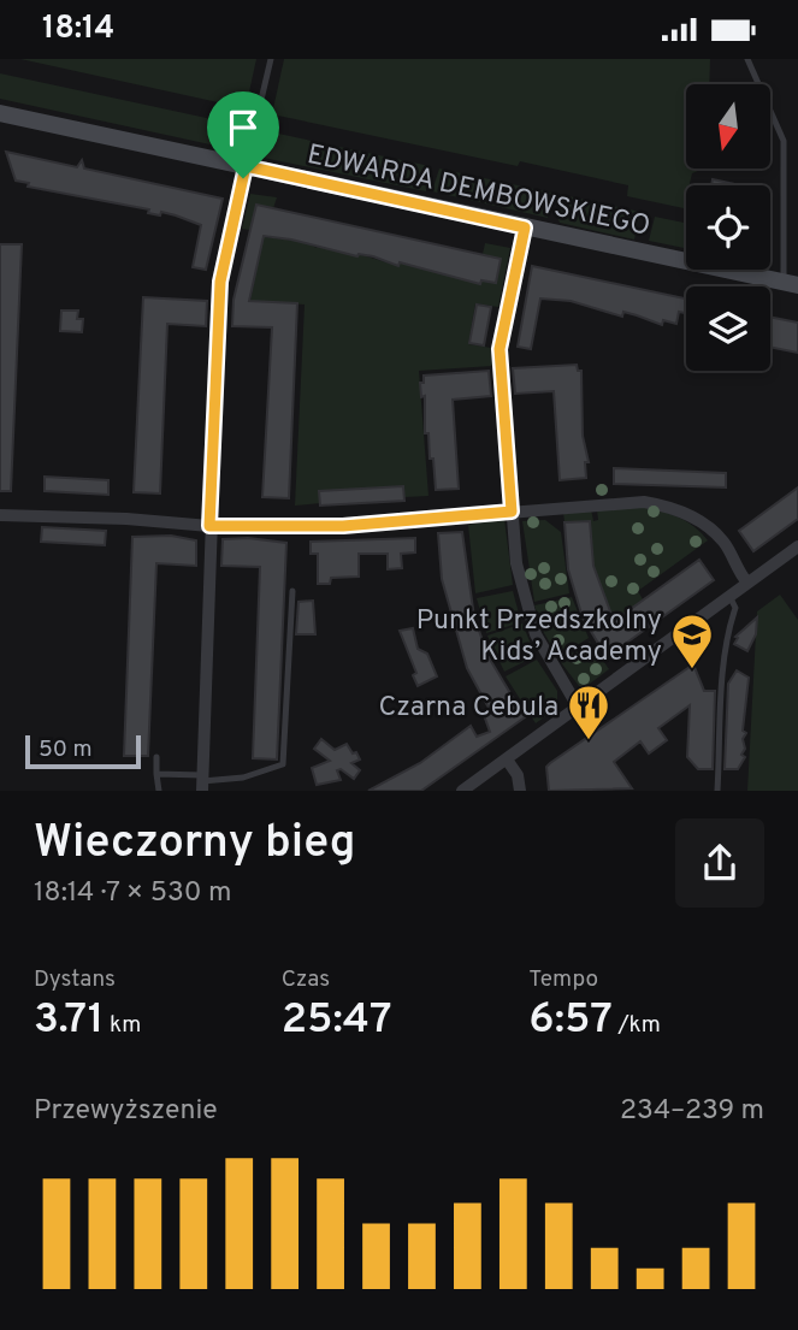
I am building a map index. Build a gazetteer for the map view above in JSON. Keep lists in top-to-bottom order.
{
  "streets": {
    "street": ["EDWARDA DEMBOWSKIEGO"]
  },
  "places": {
    "school or university": ["Punkt Przedszkolny Kids’ Academy"],
    "restaurant": ["Czarna Cebula"]
  },
  "scale_bar": "50 m",
  "north": "bottom",
  "page": {
    "status": "18:14",
    "scale": "50 m",
    "heading": ["Wieczorny bieg", "18:14 · 7 × 530 m"],
    "stats": [
      ["Dystans", "3.71 km"],
      ["Czas", "25:47"],
      ["Tempo", "6:57 /km"]
    ],
    "chart": ["Przewyższenie", "234–239 m"]
  }
}
